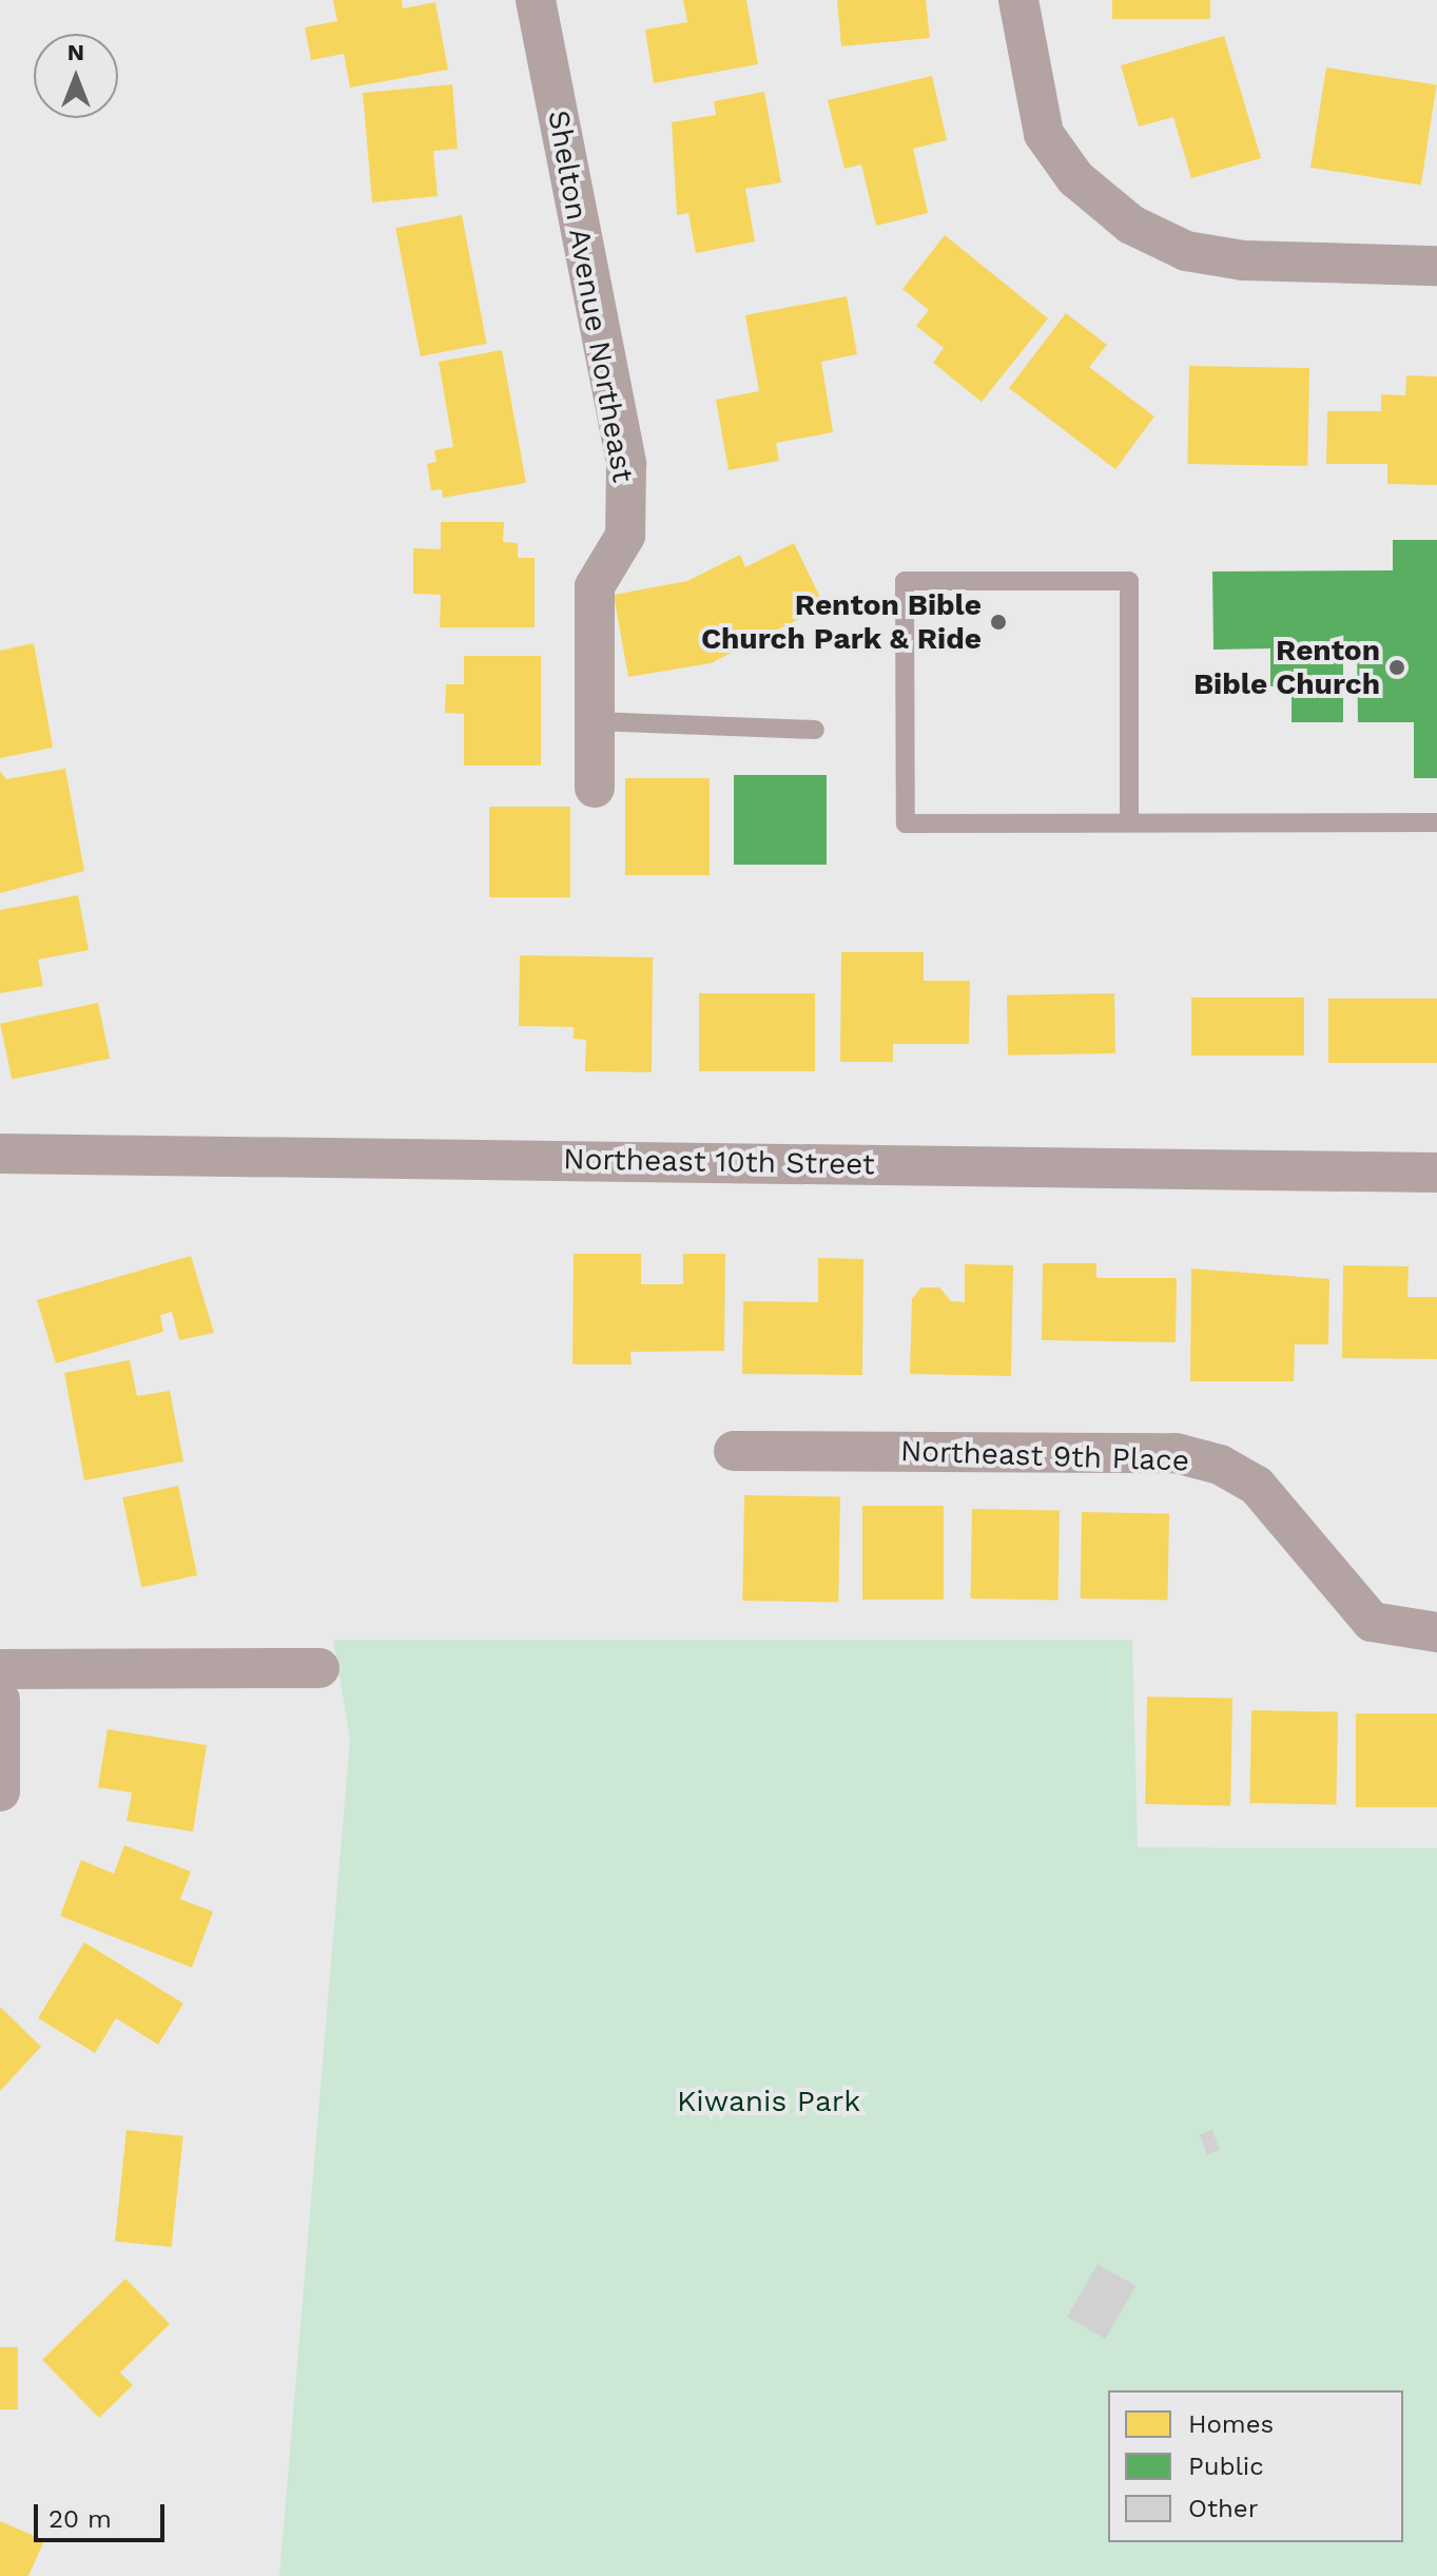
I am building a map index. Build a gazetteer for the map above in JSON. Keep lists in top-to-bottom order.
{
  "streets": {
    "street": ["Shelton Avenue Northeast", "Northeast 10th Street", "Northeast 9th Place"]
  },
  "parks": ["Kiwanis Park"],
  "places": ["Renton Bible Church Park & Ride", "Renton Bible Church"],
  "legend": ["Homes", "Public", "Other"],
  "scale_bar": "20 m",
  "north": "top"
}
